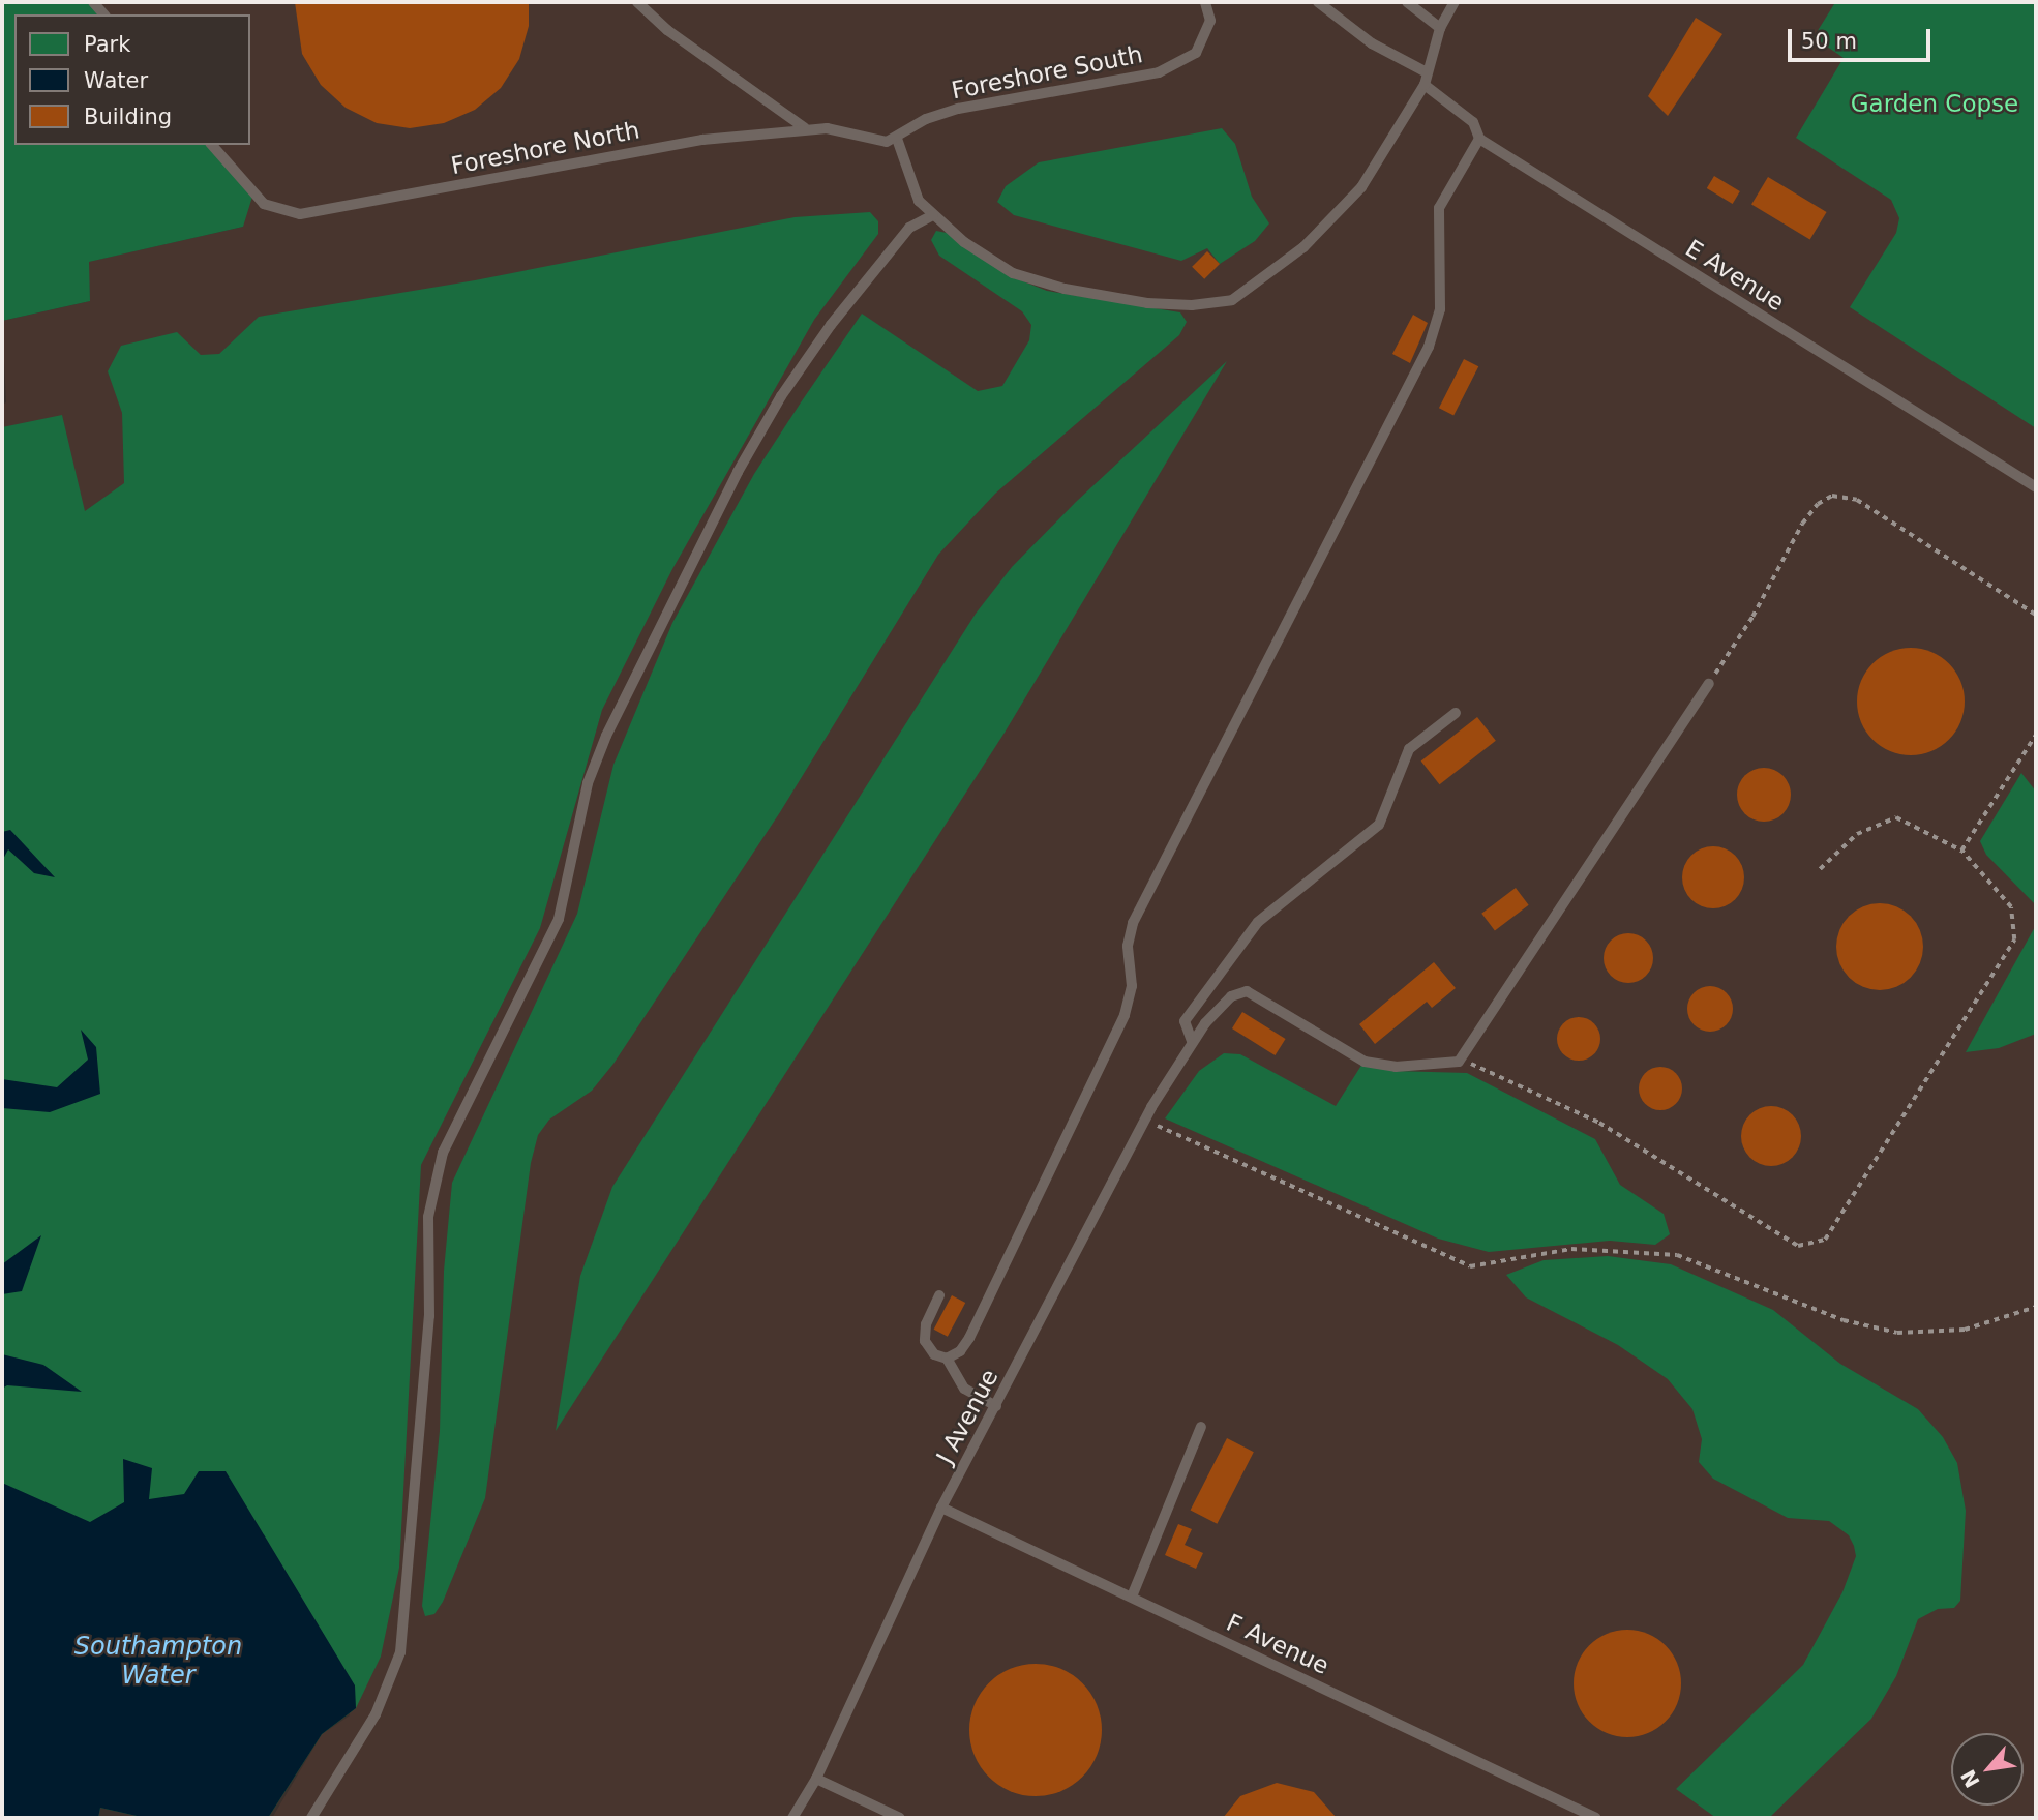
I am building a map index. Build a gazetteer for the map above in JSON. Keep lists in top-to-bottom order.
{
  "streets": {
    "lane": [
      "Foreshore South",
      "Foreshore North",
      "E Avenue",
      "J Avenue",
      "F Avenue"
    ]
  },
  "crossings": [
    ["Foreshore South", "Foreshore North"],
    ["J Avenue", "F Avenue"]
  ],
  "water": ["Southampton Water"],
  "parks": ["Garden Copse"],
  "legend": ["Park", "Water", "Building"],
  "scale_bar": "50 m",
  "north": "bottom left"
}
